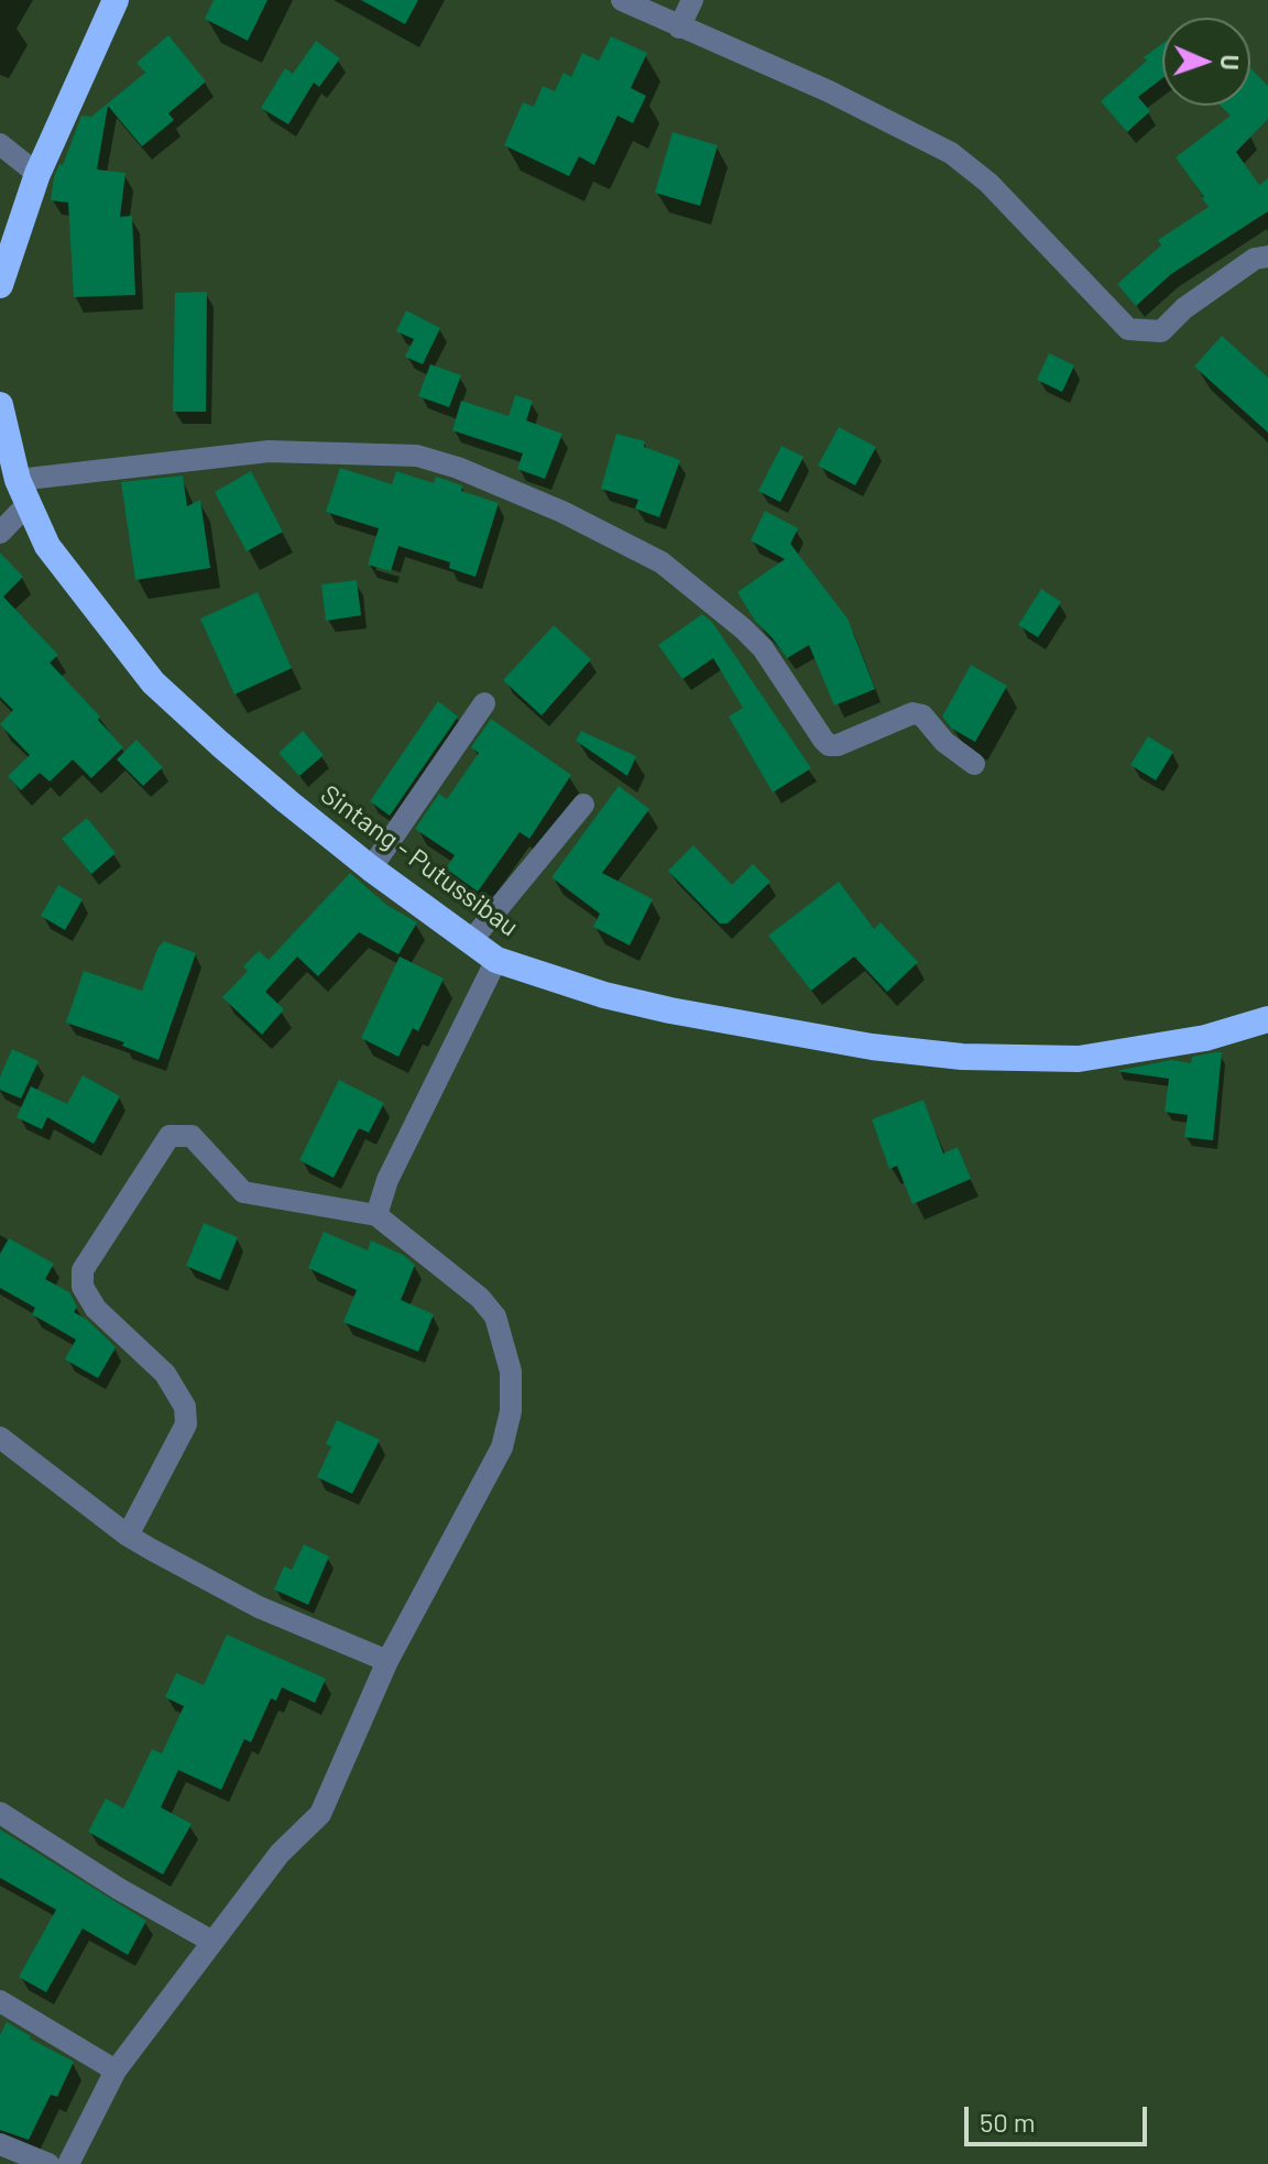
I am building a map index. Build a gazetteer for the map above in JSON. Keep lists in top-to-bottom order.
{
  "streets": {
    "highway": ["Sintang - Putussibau"]
  },
  "scale_bar": "50 m",
  "north": "right"
}
